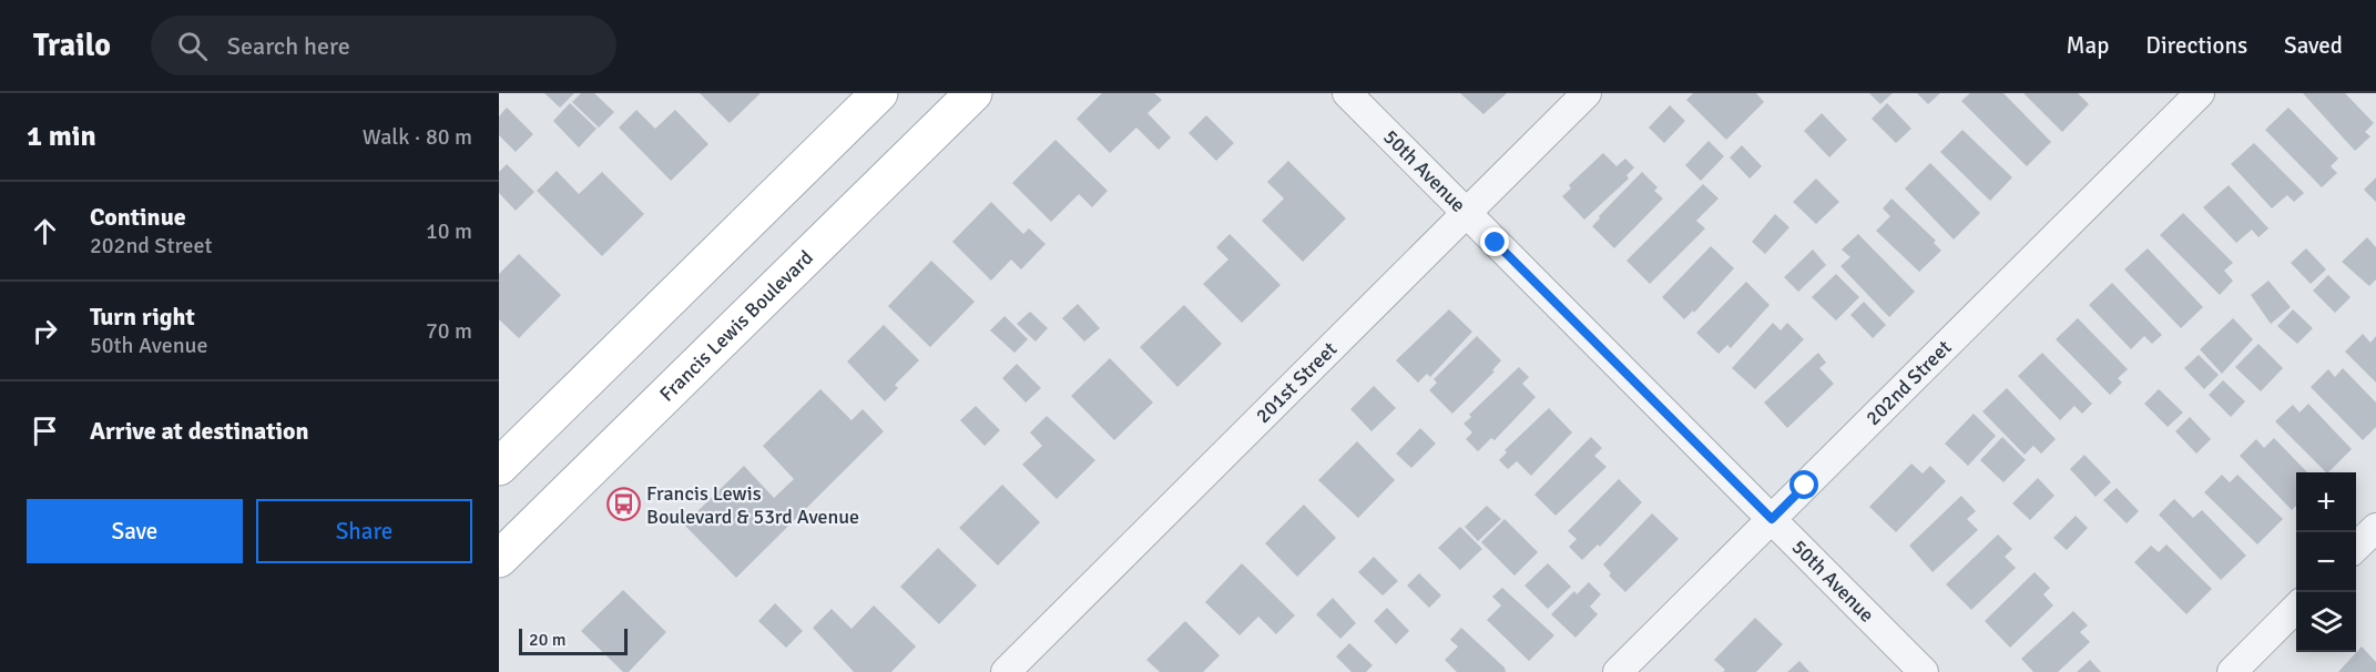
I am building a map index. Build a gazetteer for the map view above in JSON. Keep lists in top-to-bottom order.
{
  "streets": {
    "main road": ["Francis Lewis Boulevard"],
    "street": ["50th Avenue", "201st Street", "202nd Street"]
  },
  "crossings": [
    ["50th Avenue", "201st Street"],
    ["50th Avenue", "202nd Street"]
  ],
  "places": {
    "bus stop": ["Francis Lewis Boulevard & 53rd Avenue"]
  },
  "scale_bar": "20 m",
  "page": {
    "header": "Trailo",
    "search": "Search here",
    "nav": ["Map", "Directions", "Saved"],
    "heading": ["1 min", "Walk · 80 m"],
    "list": [
      ["Continue", "202nd Street", "10 m"],
      ["Turn right", "50th Avenue", "70 m"],
      "Arrive at destination"
    ],
    "map_buttons": ["+", "−"],
    "buttons": ["Save", "Share"],
    "scale": "20 m"
  }
}
